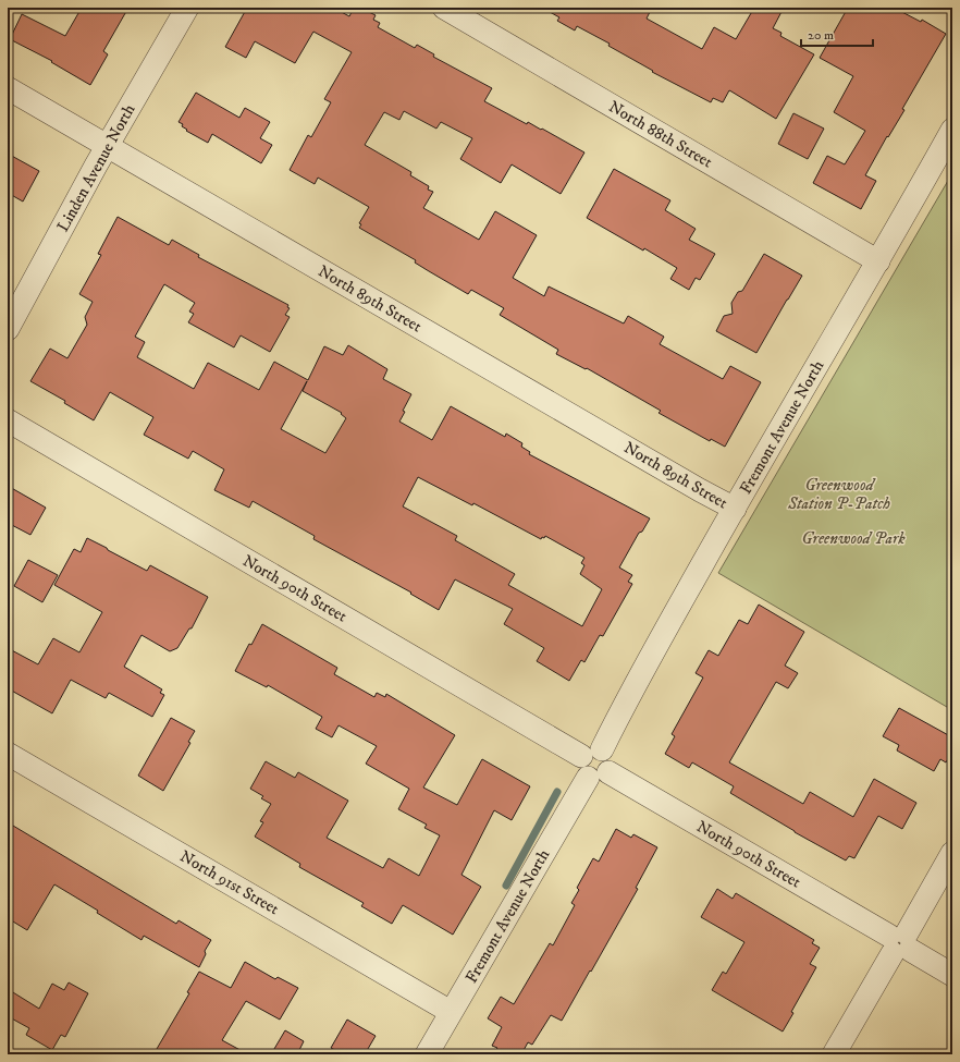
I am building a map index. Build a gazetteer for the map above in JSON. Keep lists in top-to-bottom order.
{
  "streets": {
    "street": [
      "North 88th Street",
      "Linden Avenue North",
      "North 89th Street",
      "Fremont Avenue North",
      "North 90th Street",
      "North 91st Street"
    ]
  },
  "crossings": [
    ["North 88th Street", "Fremont Avenue North"],
    ["Linden Avenue North", "North 89th Street"],
    ["North 89th Street", "Fremont Avenue North"],
    ["Fremont Avenue North", "North 90th Street"],
    ["Fremont Avenue North", "North 91st Street"]
  ],
  "parks": ["Greenwood Station P-Patch", "Greenwood Park"],
  "scale_bar": "20 m"
}
